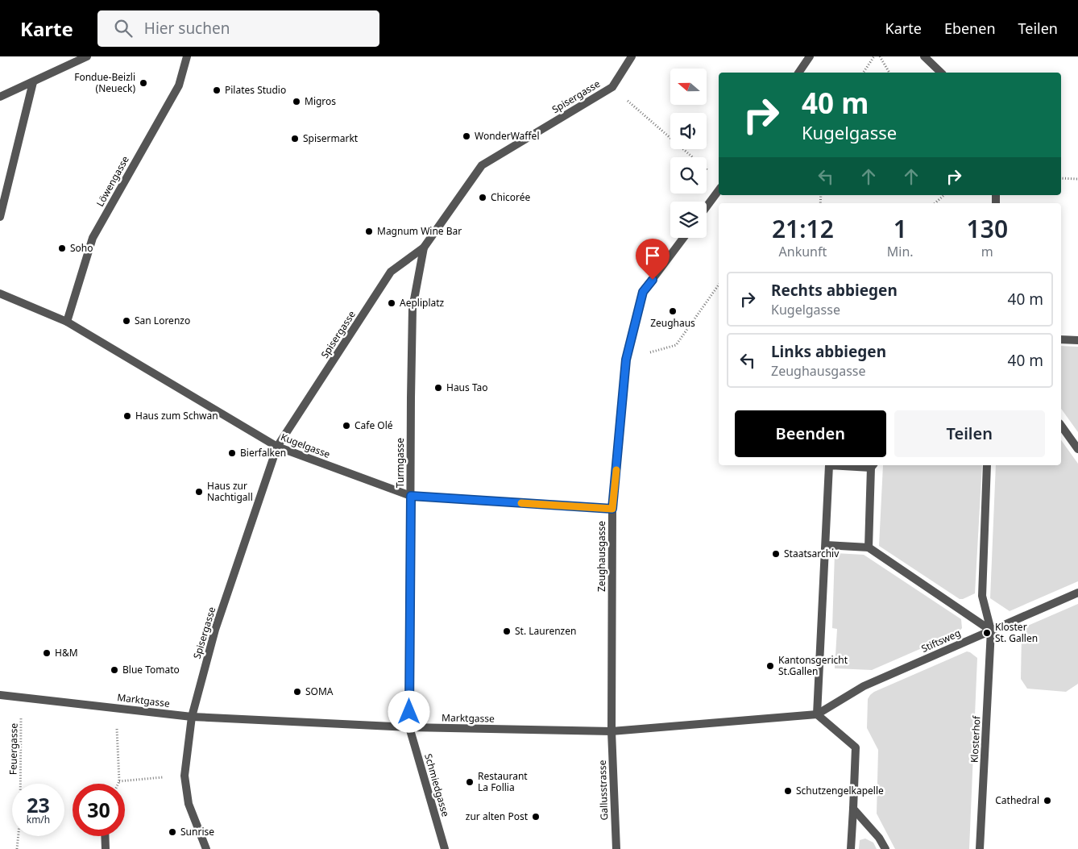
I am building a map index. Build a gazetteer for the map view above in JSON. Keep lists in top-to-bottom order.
{
  "streets": {
    "street": [
      "Spisergasse",
      "Löwengasse",
      "Kugelgasse",
      "Turmgasse",
      "Zeughausgasse",
      "Stiftsweg",
      "Marktgasse",
      "Klosterhof",
      "Schmiedgasse",
      "Gallusstrasse"
    ],
    "path": ["Feuergasse"]
  },
  "crossings": [
    ["Spisergasse", "Kugelgasse"],
    ["Spisergasse", "Turmgasse"],
    ["Spisergasse", "Marktgasse"],
    ["Löwengasse", "Kugelgasse"],
    ["Kugelgasse", "Turmgasse"],
    ["Kugelgasse", "Zeughausgasse"],
    ["Turmgasse", "Marktgasse"],
    ["Turmgasse", "Schmiedgasse"],
    ["Zeughausgasse", "Marktgasse"],
    ["Zeughausgasse", "Gallusstrasse"],
    ["Stiftsweg", "Marktgasse"],
    ["Stiftsweg", "Klosterhof"],
    ["Marktgasse", "Feuergasse"],
    ["Marktgasse", "Schmiedgasse"],
    ["Marktgasse", "Gallusstrasse"]
  ],
  "places": [
    "Fondue-Beizli (Neueck)",
    "Pilates Studio",
    "Migros",
    "WonderWaffel",
    "Spisermarkt",
    "Chicorée",
    "Magnum Wine Bar",
    "Soho",
    "Aepliplatz",
    "Zeughaus",
    "San Lorenzo",
    "Haus Tao",
    "Haus zum Schwan",
    "Cafe Olé",
    "Bierfalken",
    "Haus zur Nachtigall",
    "Staatsarchiv",
    "St. Laurenzen",
    "Kloster St. Gallen",
    "H&M",
    "Kantonsgericht St.Gallen",
    "Blue Tomato",
    "SOMA",
    "Restaurant La Follia",
    "Schutzengelkapelle",
    "Cathedral",
    "zur alten Post",
    "Sunrise"
  ],
  "north": "left",
  "page": {
    "header": "Karte",
    "search": "Hier suchen",
    "nav": ["Karte", "Ebenen", "Teilen"],
    "turn": ["40 m", "Kugelgasse"],
    "eta": [
      "21:12",
      "Ankunft",
      "1",
      "Min.",
      "130",
      "m"
    ],
    "list": [
      {
        "name": "Rechts abbiegen",
        "note": "Kugelgasse",
        "value": "40 m"
      },
      {
        "name": "Links abbiegen",
        "note": "Zeughausgasse",
        "value": "40 m"
      }
    ],
    "buttons": ["Beenden", "Teilen"],
    "speed": "23 km/h",
    "limit": "30"
  }
}
